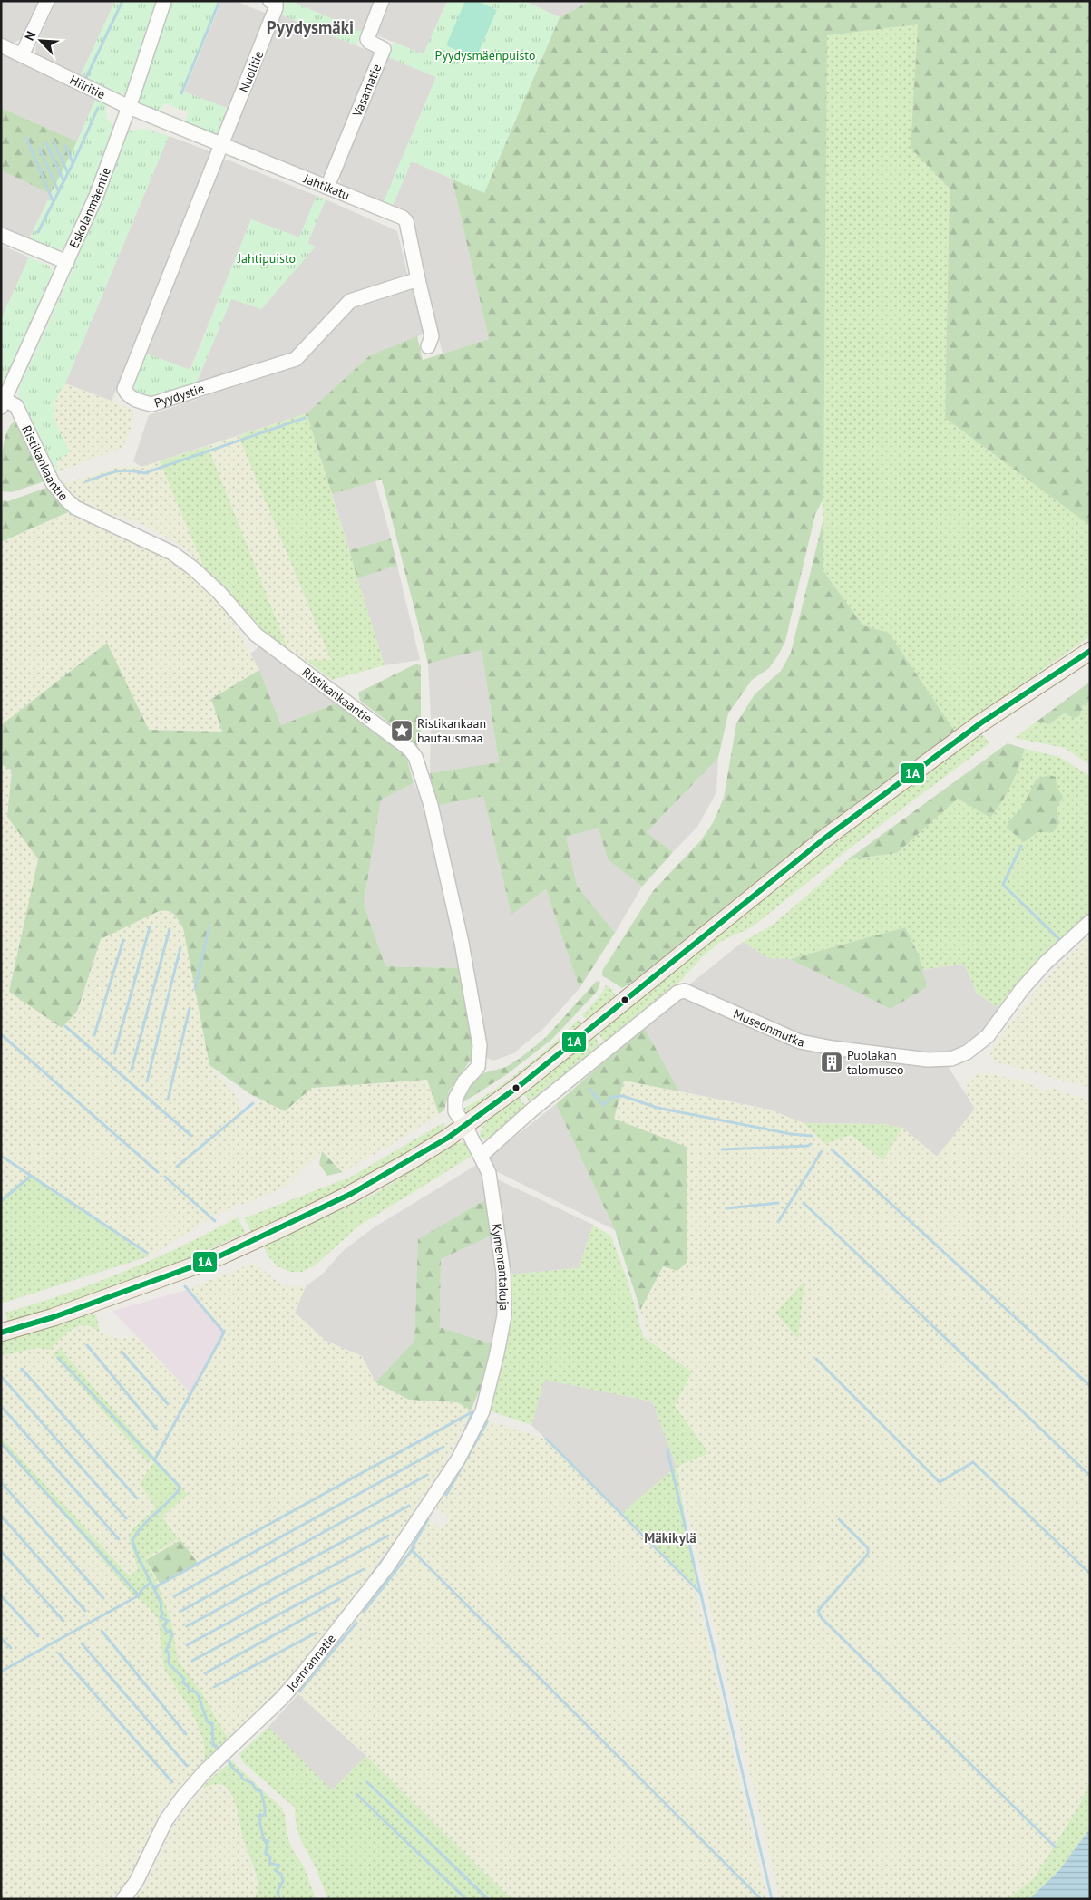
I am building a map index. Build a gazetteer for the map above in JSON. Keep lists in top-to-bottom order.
{
  "streets": {
    "street": [
      "Nuolitie",
      "Hiiritie",
      "Vasamatie",
      "Jahtikatu",
      "Eskolanmäentie",
      "Pyydystie",
      "Ristikankaantie",
      "Museonmutka",
      "Kymenrantakuja",
      "Joenrannatie"
    ]
  },
  "crossings": [
    ["Nuolitie", "Jahtikatu"],
    ["Nuolitie", "Pyydystie"],
    ["Hiiritie", "Jahtikatu"],
    ["Hiiritie", "Eskolanmäentie"],
    ["Vasamatie", "Jahtikatu"],
    ["Jahtikatu", "Eskolanmäentie"],
    ["Jahtikatu", "Pyydystie"],
    ["Eskolanmäentie", "Ristikankaantie"],
    ["Ristikankaantie", "Kymenrantakuja"],
    ["Museonmutka", "Kymenrantakuja"],
    ["Kymenrantakuja", "Joenrannatie"]
  ],
  "districts": ["Pyydysmäki", "Mäkikylä"],
  "parks": ["Pyydysmäenpuisto", "Jahtipuisto"],
  "places": {
    "place": ["Ristikankaan hautausmaa"],
    "building": ["Puolakan talomuseo"]
  },
  "lines": ["transit line 1A"],
  "north": "top left"
}
